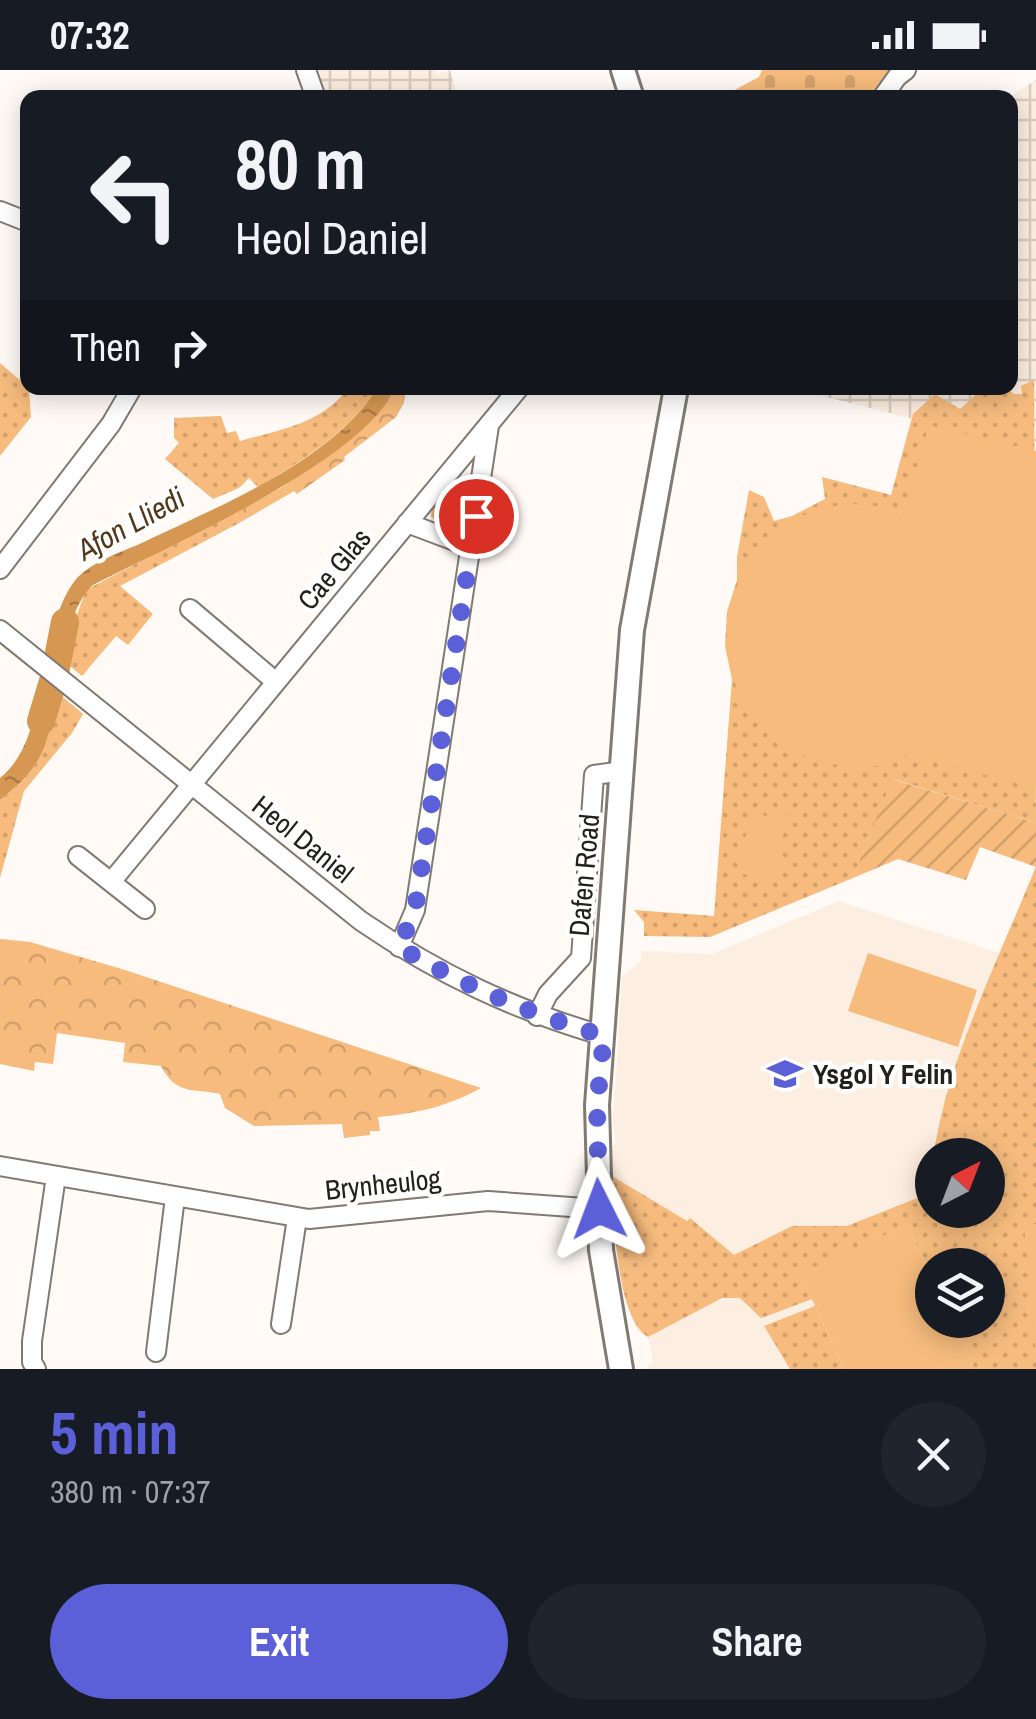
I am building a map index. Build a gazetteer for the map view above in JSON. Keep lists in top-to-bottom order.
{
  "streets": {
    "street": [
      "Cae Glas",
      "Heol Daniel",
      "Dafen Road",
      "Brynheulog"
    ]
  },
  "crossings": [
    ["Cae Glas", "Heol Daniel"],
    ["Heol Daniel", "Dafen Road"],
    ["Dafen Road", "Brynheulog"]
  ],
  "water": ["Afon Lliedi"],
  "places": {
    "school or university": ["Ysgol Y Felin"]
  },
  "north": "top right",
  "page": {
    "status": "07:32",
    "turn": ["80 m", "Heol Daniel"],
    "then": "Then",
    "heading": ["5 min", "380 m · 07:37"],
    "buttons": ["Exit", "Share"]
  }
}
